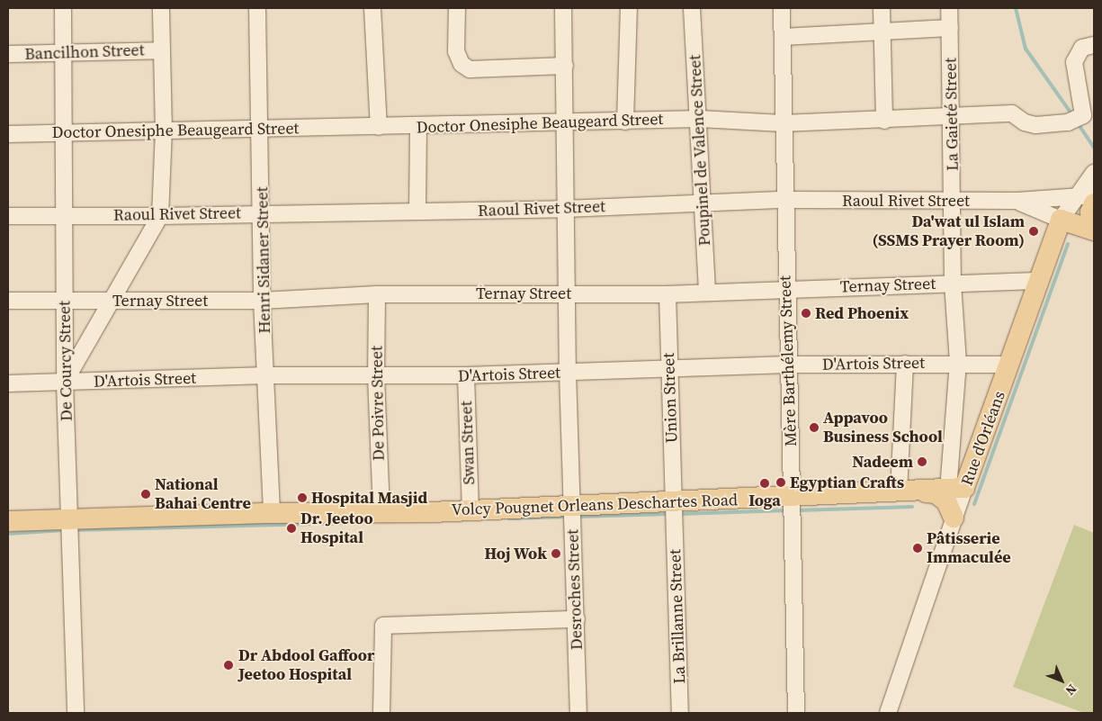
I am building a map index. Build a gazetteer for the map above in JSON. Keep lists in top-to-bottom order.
{
  "streets": {
    "main road": ["Rue d'Orléans", "Volcy Pougnet Orleans Deschartes Road"],
    "street": [
      "Bancilhon Street",
      "La Gaieté Street",
      "Doctor Onesiphe Beaugeard Street",
      "Poupinel de Valence Street",
      "Raoul Rivet Street",
      "Henri Sidaner Street",
      "Ternay Street",
      "De Courcy Street",
      "Mère Barthélemy Street",
      "D'Artois Street",
      "Union Street",
      "De Poivre Street",
      "Swan Street",
      "Desroches Street",
      "La Brillanne Street"
    ]
  },
  "crossings": [
    ["Bancilhon Street", "De Courcy Street"],
    ["La Gaieté Street", "Doctor Onesiphe Beaugeard Street"],
    ["La Gaieté Street", "Raoul Rivet Street"],
    ["La Gaieté Street", "Ternay Street"],
    ["La Gaieté Street", "D'Artois Street"],
    ["La Gaieté Street", "Rue d'Orléans"],
    ["La Gaieté Street", "Volcy Pougnet Orleans Deschartes Road"],
    ["Doctor Onesiphe Beaugeard Street", "Poupinel de Valence Street"],
    ["Doctor Onesiphe Beaugeard Street", "Henri Sidaner Street"],
    ["Doctor Onesiphe Beaugeard Street", "De Courcy Street"],
    ["Doctor Onesiphe Beaugeard Street", "Mère Barthélemy Street"],
    ["Doctor Onesiphe Beaugeard Street", "Desroches Street"],
    ["Poupinel de Valence Street", "Raoul Rivet Street"],
    ["Poupinel de Valence Street", "Ternay Street"],
    ["Raoul Rivet Street", "Henri Sidaner Street"],
    ["Raoul Rivet Street", "De Courcy Street"],
    ["Raoul Rivet Street", "Mère Barthélemy Street"],
    ["Raoul Rivet Street", "Rue d'Orléans"],
    ["Raoul Rivet Street", "Desroches Street"],
    ["Henri Sidaner Street", "Ternay Street"],
    ["Henri Sidaner Street", "D'Artois Street"],
    ["Henri Sidaner Street", "Volcy Pougnet Orleans Deschartes Road"],
    ["Ternay Street", "De Courcy Street"],
    ["Ternay Street", "Mère Barthélemy Street"],
    ["Ternay Street", "Union Street"],
    ["Ternay Street", "De Poivre Street"],
    ["Ternay Street", "Rue d'Orléans"],
    ["Ternay Street", "Desroches Street"],
    ["De Courcy Street", "D'Artois Street"],
    ["De Courcy Street", "Volcy Pougnet Orleans Deschartes Road"],
    ["Mère Barthélemy Street", "D'Artois Street"],
    ["Mère Barthélemy Street", "Volcy Pougnet Orleans Deschartes Road"],
    ["D'Artois Street", "Union Street"],
    ["D'Artois Street", "De Poivre Street"],
    ["D'Artois Street", "Rue d'Orléans"],
    ["D'Artois Street", "Swan Street"],
    ["D'Artois Street", "Desroches Street"],
    ["Union Street", "Volcy Pougnet Orleans Deschartes Road"],
    ["Union Street", "La Brillanne Street"],
    ["De Poivre Street", "Volcy Pougnet Orleans Deschartes Road"],
    ["Rue d'Orléans", "Volcy Pougnet Orleans Deschartes Road"],
    ["Swan Street", "Volcy Pougnet Orleans Deschartes Road"],
    ["Volcy Pougnet Orleans Deschartes Road", "Desroches Street"],
    ["Volcy Pougnet Orleans Deschartes Road", "La Brillanne Street"]
  ],
  "places": [
    "Da'wat ul Islam (SSMS Prayer Room)",
    "Red Phoenix",
    "Appavoo Business School",
    "Nadeem",
    "Egyptian Crafts",
    "Ioga",
    "National Bahai Centre",
    "Hospital Masjid",
    "Dr. Jeetoo Hospital",
    "Pâtisserie Immaculée",
    "Hoj Wok",
    "Dr Abdool Gaffoor Jeetoo Hospital"
  ],
  "north": "bottom right"
}
